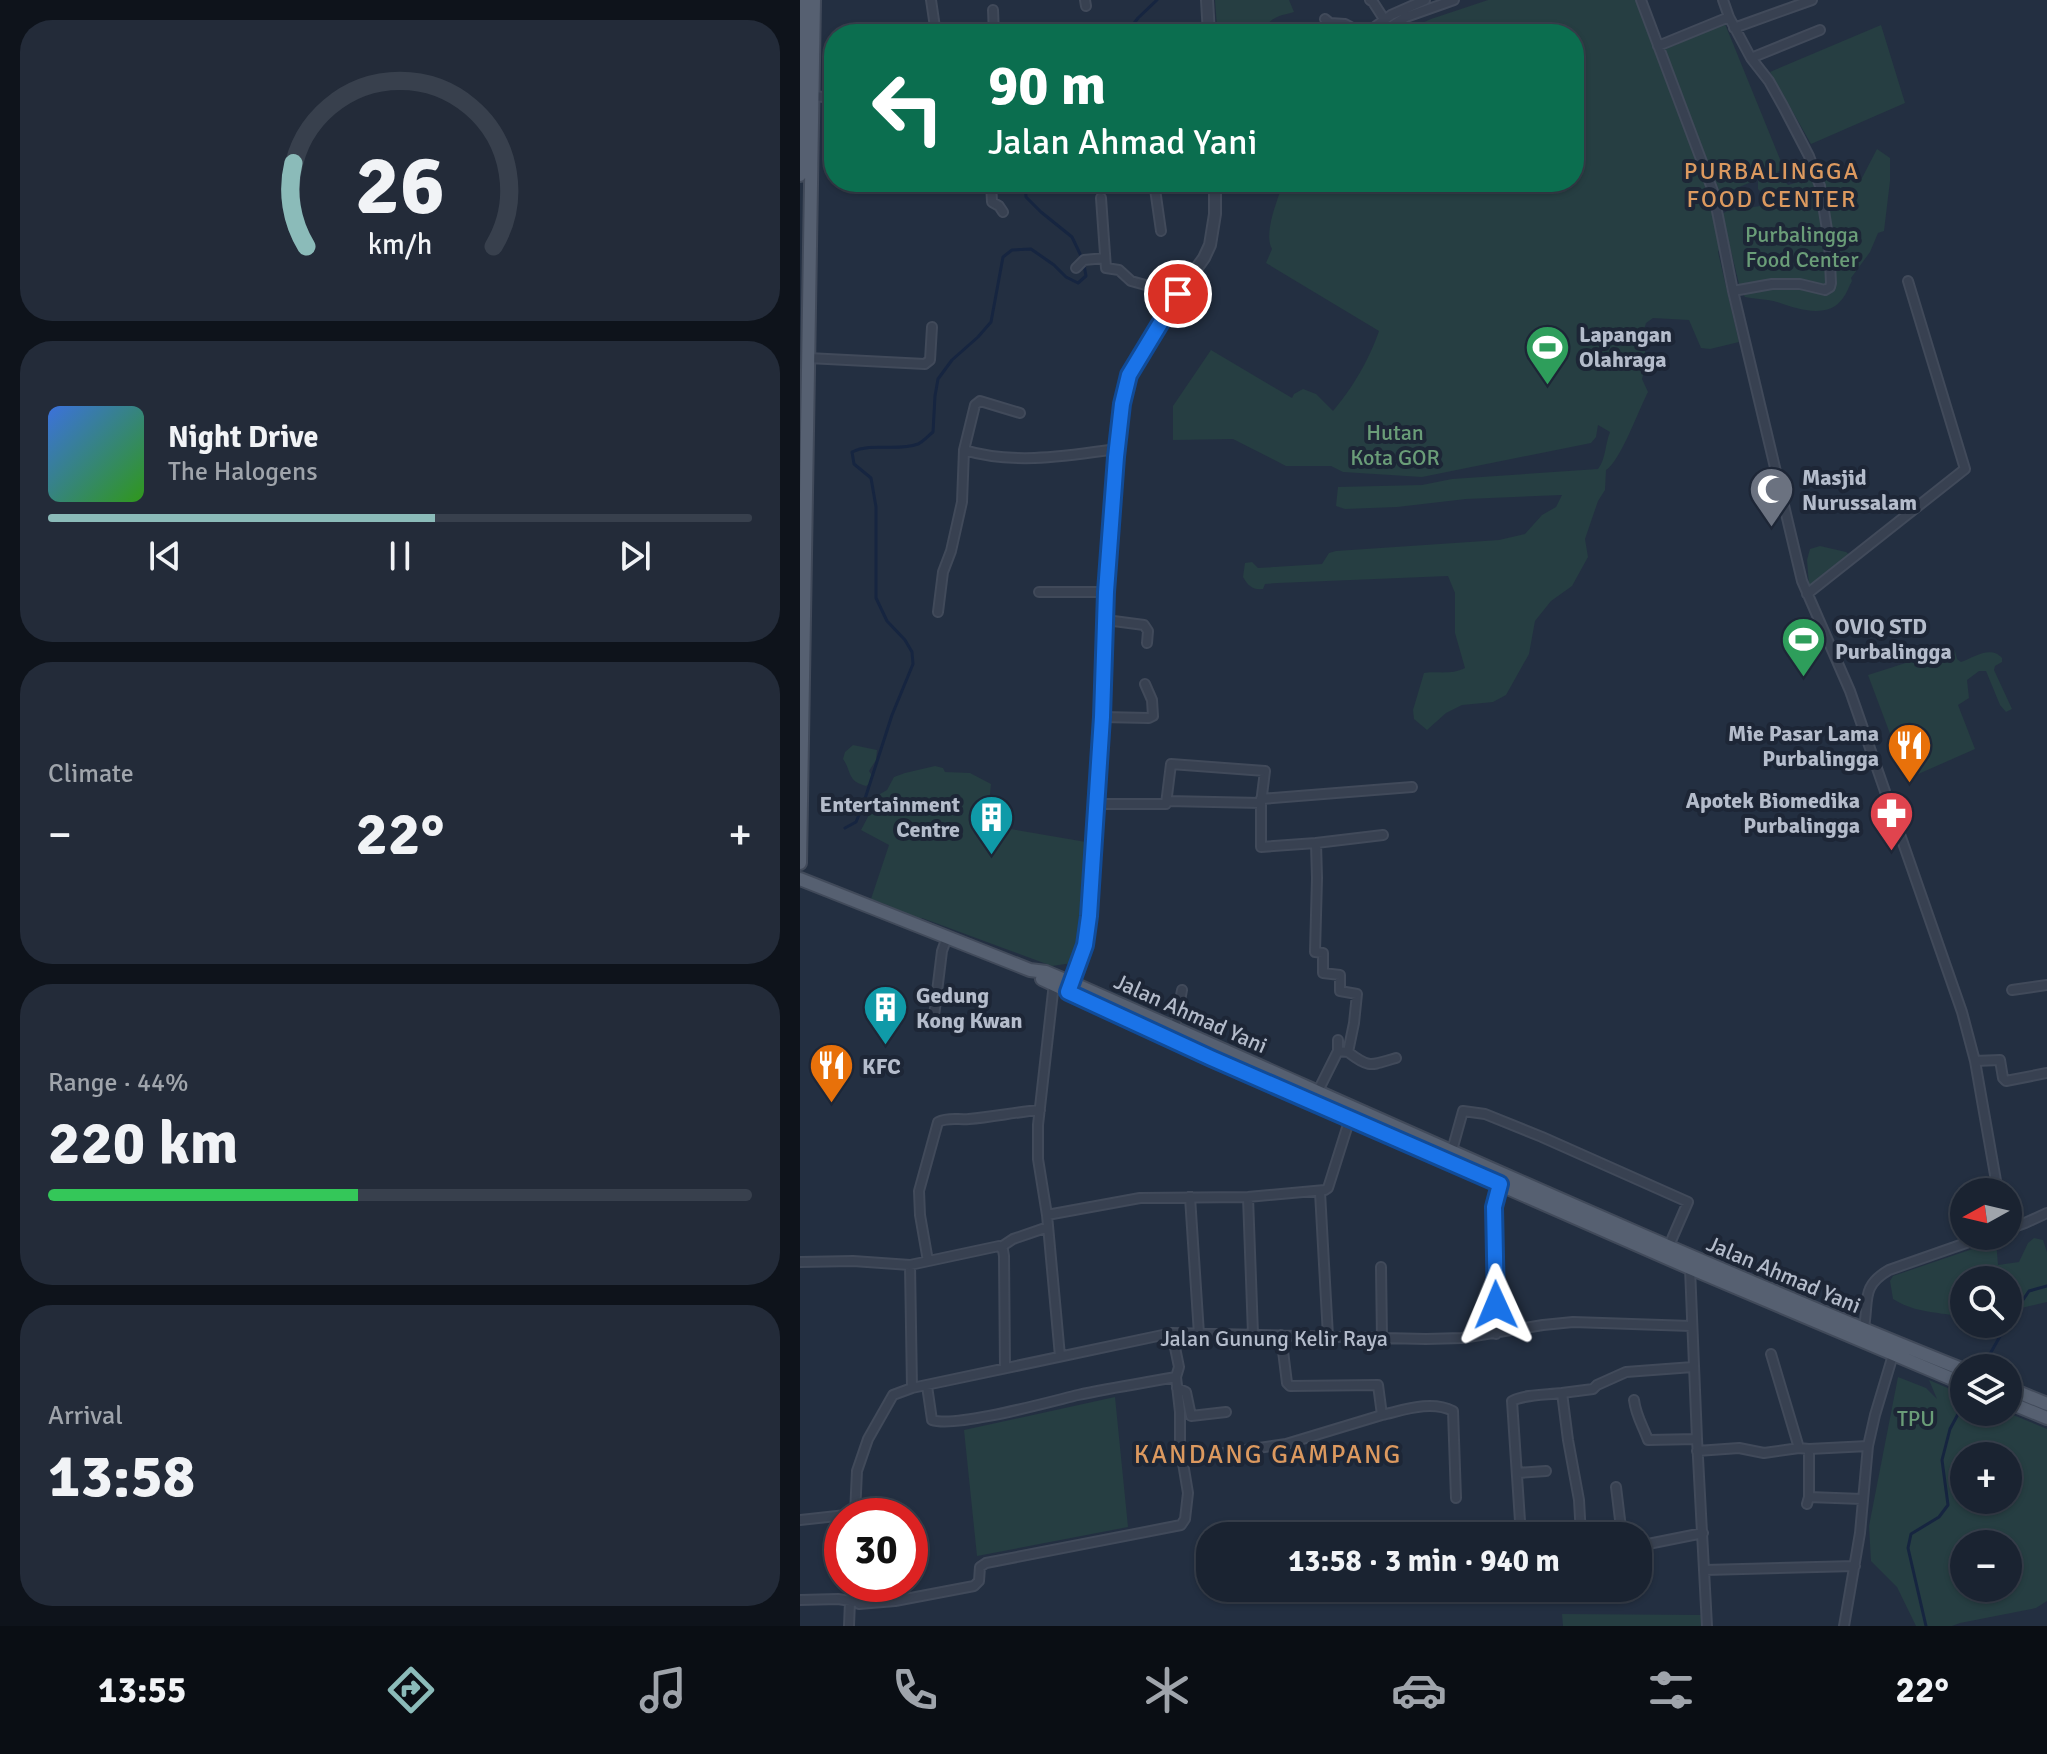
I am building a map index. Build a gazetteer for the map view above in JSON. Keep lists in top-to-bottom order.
{
  "streets": {
    "main road": ["Jalan Ahmad Yani"],
    "street": ["Jalan Gunung Kelir Raya"]
  },
  "districts": ["PURBALINGGA FOOD CENTER", "KANDANG GAMPANG"],
  "parks": ["Purbalingga Food Center", "Hutan Kota GOR", "TPU"],
  "places": {
    "sports": ["Lapangan Olahraga", "OVIQ STD Purbalingga"],
    "mosque": ["Masjid Nurussalam"],
    "restaurant": ["Mie Pasar Lama Purbalingga", "KFC"],
    "pharmacy": ["Apotek Biomedika Purbalingga"],
    "building": ["Entertainment Centre", "Gedung Kong Kwan"]
  },
  "north": "left",
  "page": {
    "turn": ["90 m", "Jalan Ahmad Yani"],
    "song": ["Night Drive", "The Halogens"],
    "tile": [
      "Climate",
      ["Range · 44%", "220 km"],
      ["Arrival", "13:58"]
    ],
    "heat": ["−", "22°", "+"],
    "map_buttons": ["+", "−"],
    "limit": "30",
    "trip": "13:58 · 3 min · 940 m",
    "tabs": ["13:55", "22°"],
    "gauge": ["26", "km/h"]
  }
}
